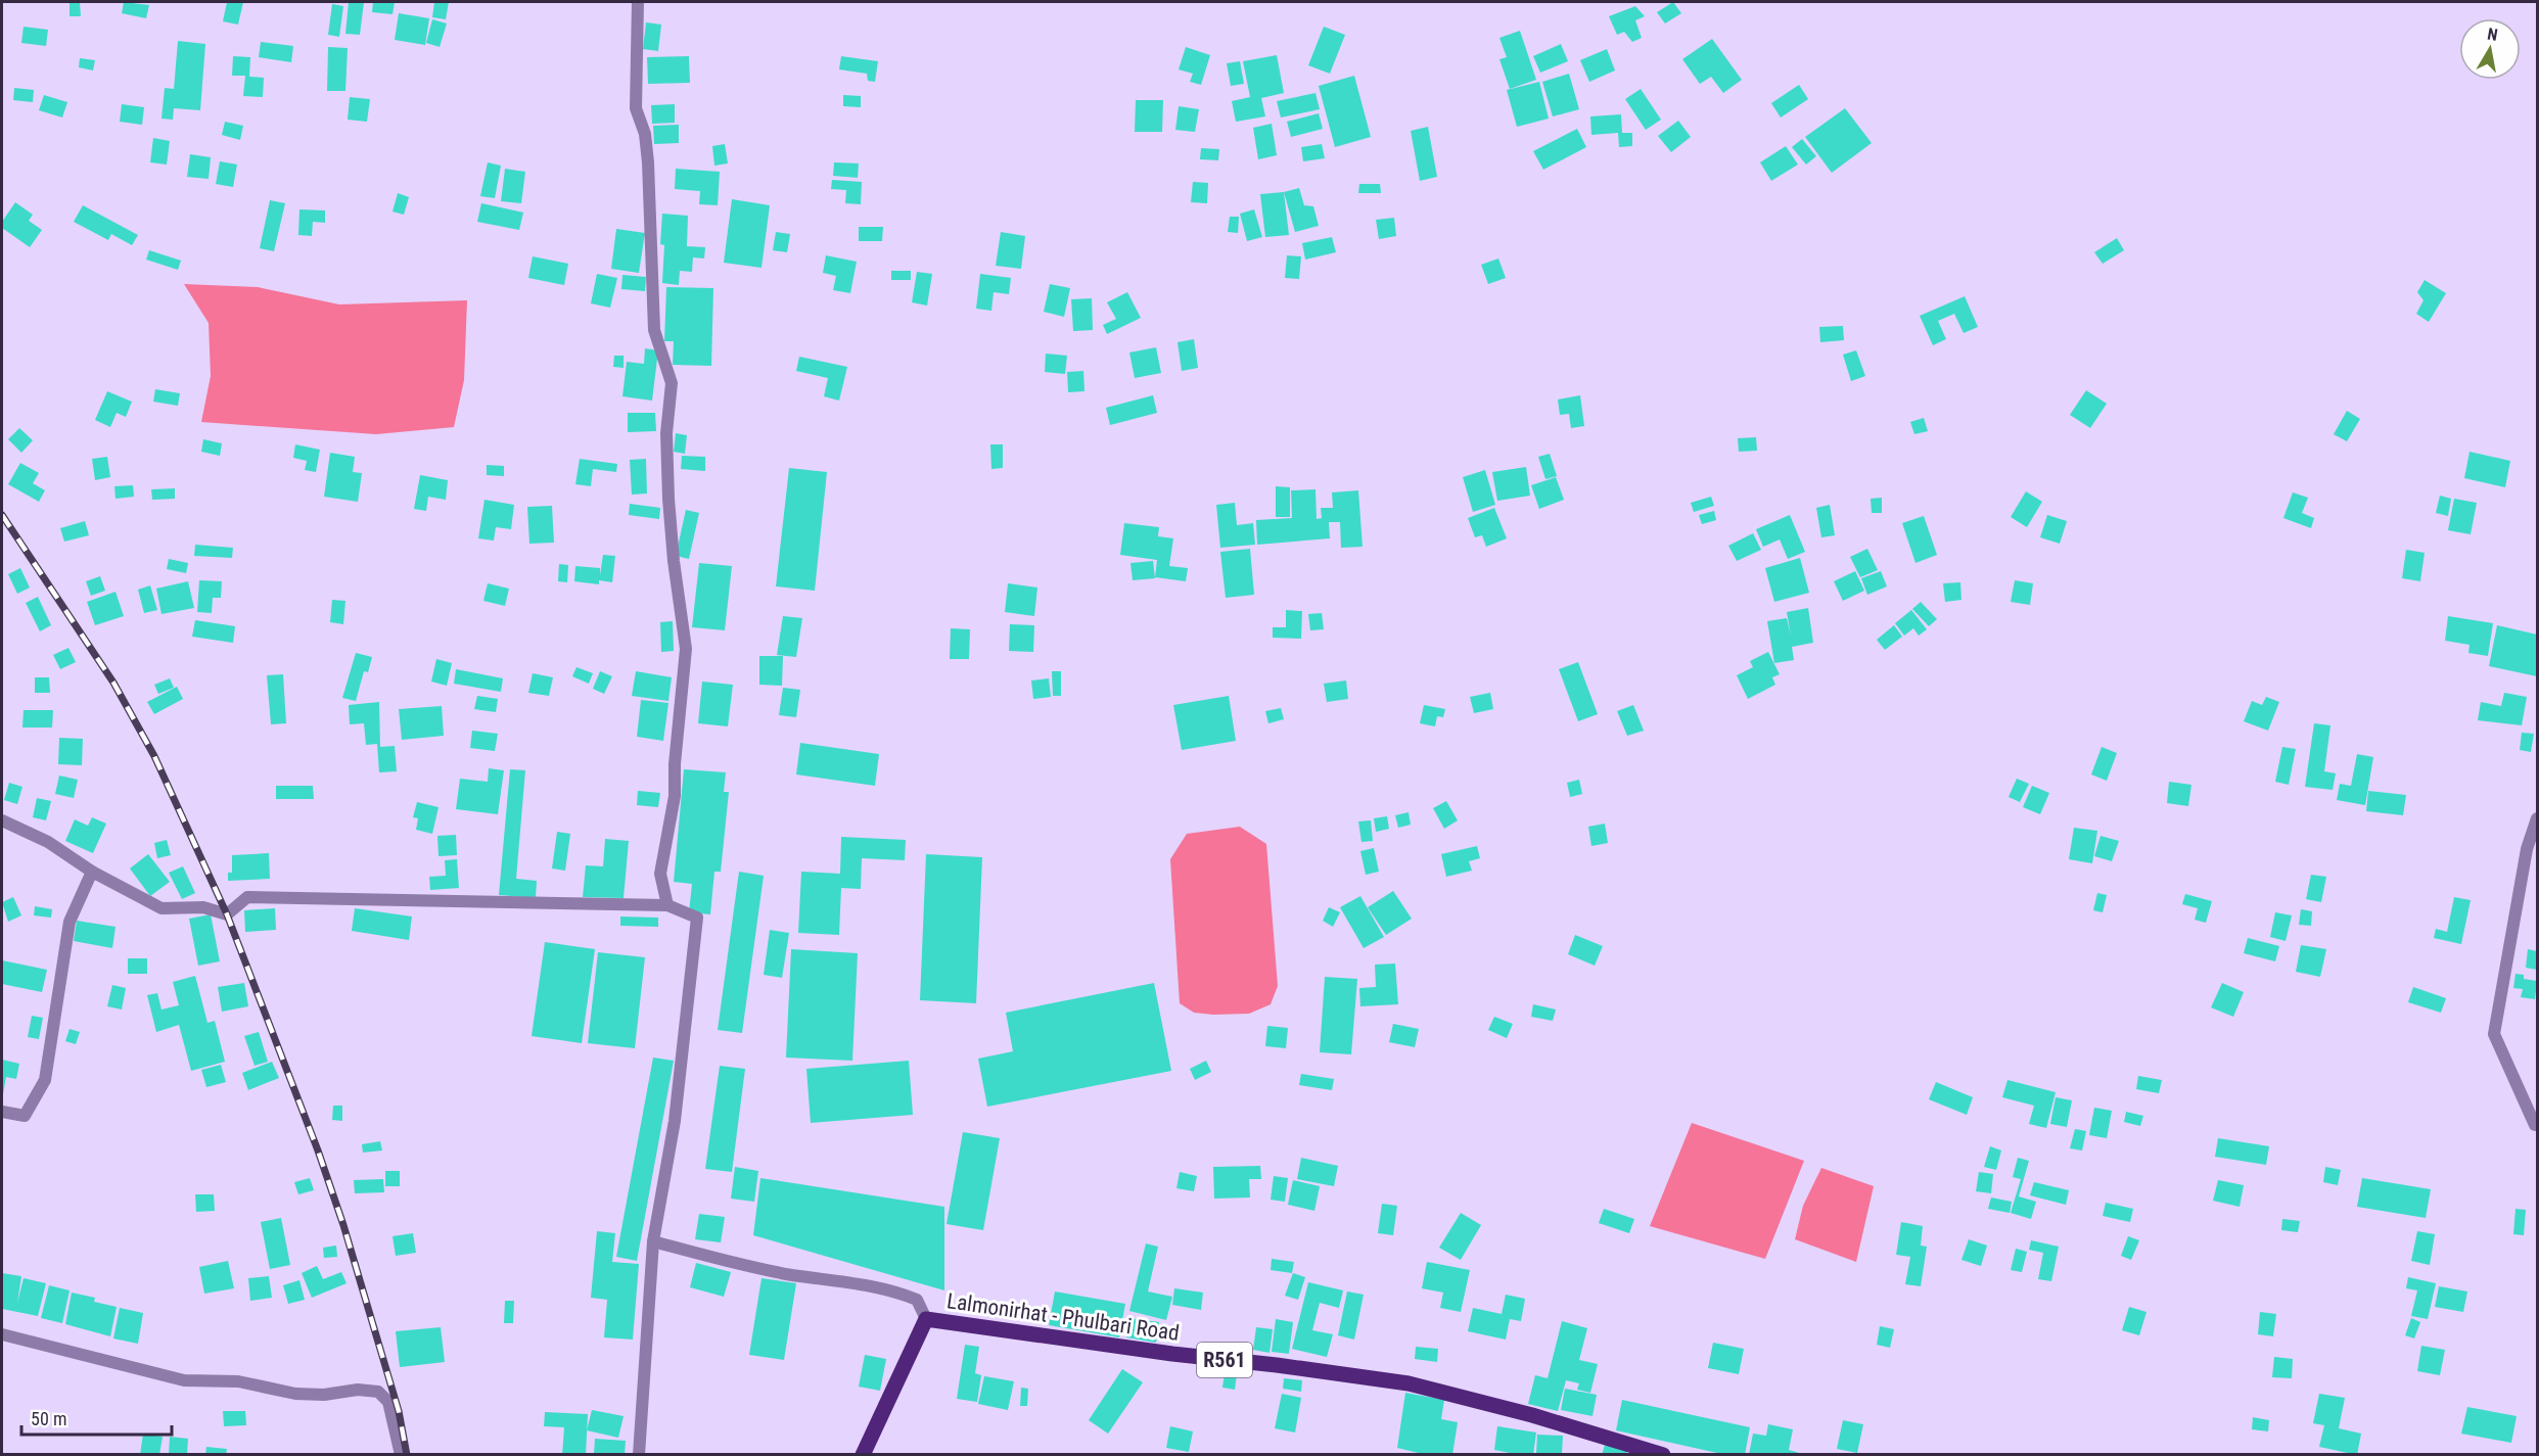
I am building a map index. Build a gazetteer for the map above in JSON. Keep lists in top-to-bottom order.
{
  "streets": {
    "main road": ["Lalmonirhat - Phulbari Road", "R561"]
  },
  "scale_bar": "50 m",
  "north": "top"
}
